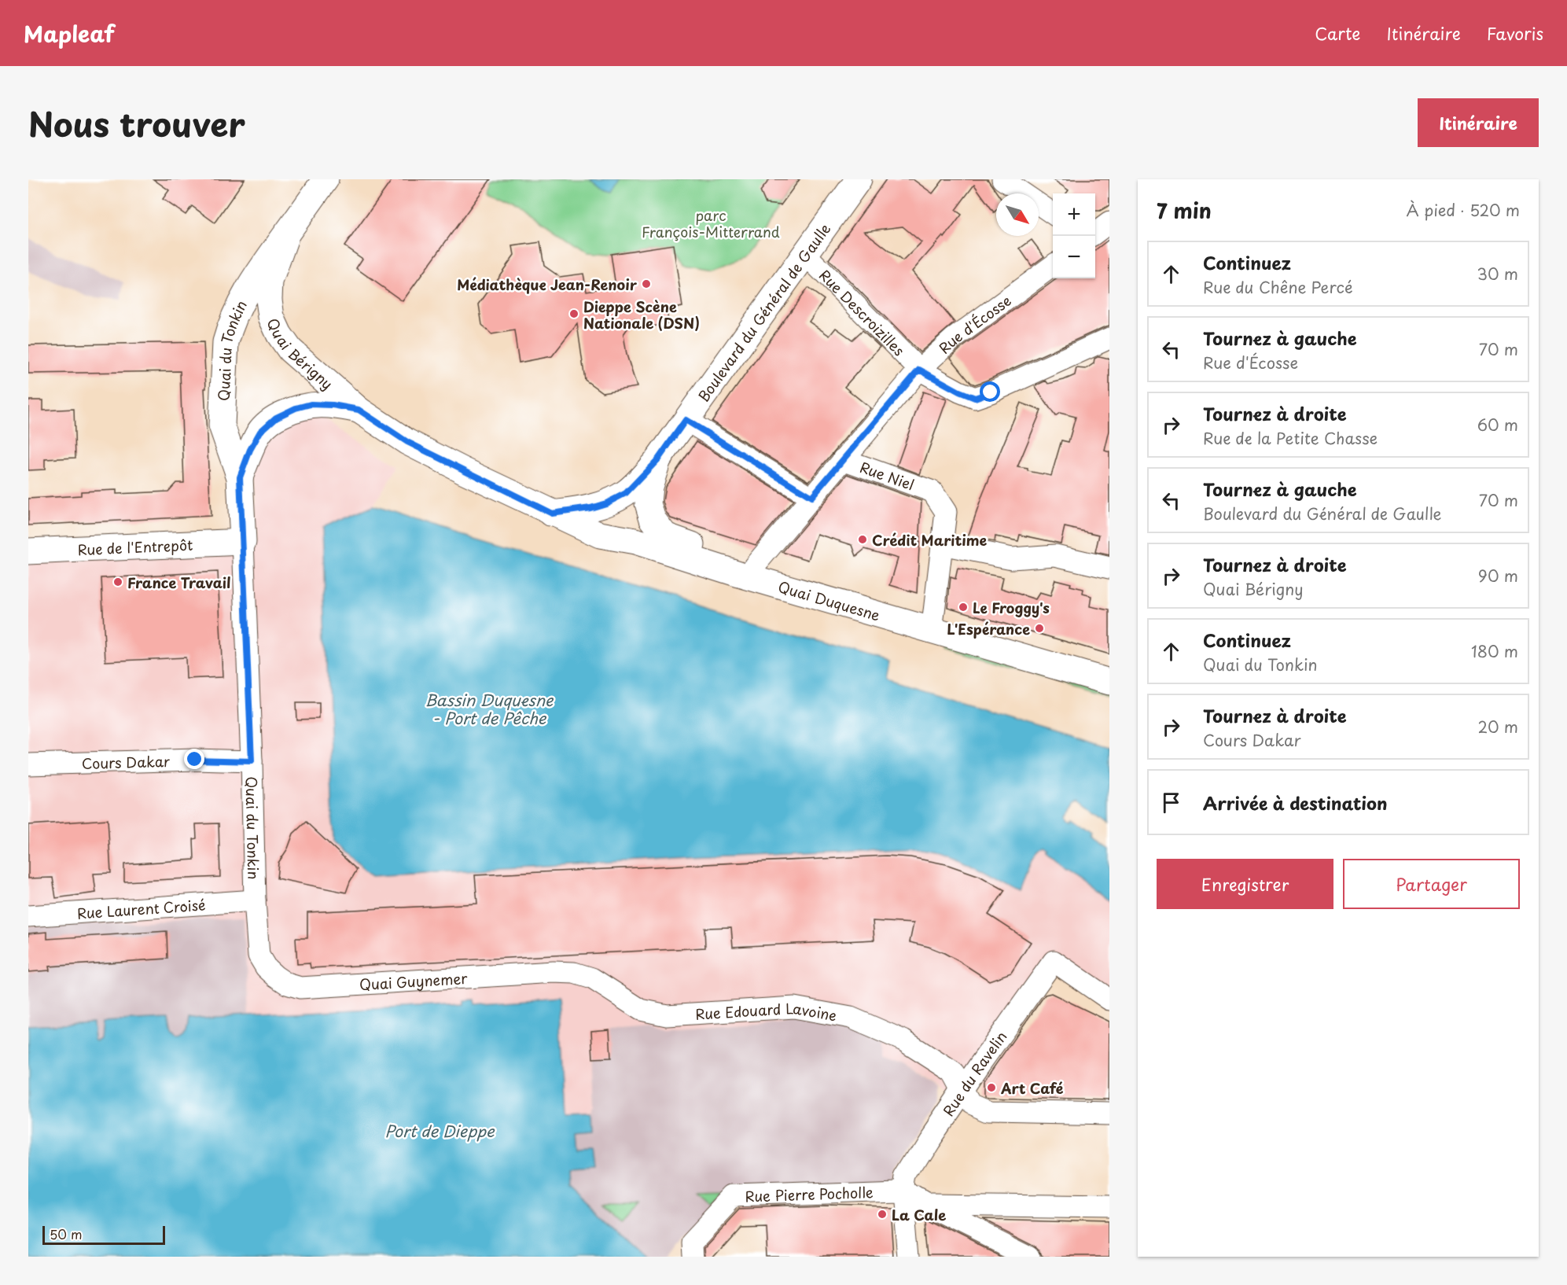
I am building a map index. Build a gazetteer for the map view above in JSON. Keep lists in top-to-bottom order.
{
  "streets": {
    "main road": [
      "Boulevard du Général de Gaulle",
      "Quai Bérigny",
      "Quai du Tonkin",
      "Rue de l'Entrepôt",
      "Quai Duquesne"
    ],
    "street": [
      "Rue Descroizilles",
      "Rue d'Écosse",
      "Rue Niel",
      "Cours Dakar",
      "Rue Laurent Croisé",
      "Quai Guynemer",
      "Rue Edouard Lavoine",
      "Rue du Ravelin",
      "Rue Pierre Pocholle"
    ]
  },
  "crossings": [
    ["Boulevard du Général de Gaulle", "Rue Descroizilles"],
    ["Boulevard du Général de Gaulle", "Quai Bérigny"],
    ["Boulevard du Général de Gaulle", "Quai Duquesne"],
    ["Rue Descroizilles", "Rue d'Écosse"],
    ["Rue d'Écosse", "Rue Niel"],
    ["Rue d'Écosse", "Quai Duquesne"],
    ["Quai Bérigny", "Quai du Tonkin"],
    ["Quai Bérigny", "Quai Duquesne"],
    ["Quai du Tonkin", "Rue de l'Entrepôt"],
    ["Quai du Tonkin", "Cours Dakar"],
    ["Quai du Tonkin", "Rue Laurent Croisé"],
    ["Quai du Tonkin", "Quai Guynemer"],
    ["Quai Guynemer", "Rue Edouard Lavoine"],
    ["Rue Edouard Lavoine", "Rue du Ravelin"],
    ["Rue du Ravelin", "Rue Pierre Pocholle"]
  ],
  "water": ["Bassin Duquesne - Port de Pêche", "Port de Dieppe"],
  "parks": ["parc François-Mitterrand"],
  "places": [
    "Médiathèque Jean-Renoir",
    "Dieppe Scène Nationale (DSN)",
    "Crédit Maritime",
    "France Travail",
    "Le Froggy's",
    "L'Espérance",
    "Art Café",
    "La Cale"
  ],
  "scale_bar": "50 m",
  "north": "bottom right",
  "page": {
    "header": "Mapleaf",
    "nav": ["Carte", "Itinéraire", "Favoris"],
    "title": "Nous trouver",
    "buttons": [
      "Itinéraire",
      ["Enregistrer", "Partager"]
    ],
    "heading": ["7 min", "À pied · 520 m"],
    "map_buttons": ["+", "−"],
    "list": [
      ["Continuez", "Rue du Chêne Percé", "30 m"],
      ["Tournez à gauche", "Rue d'Écosse", "70 m"],
      ["Tournez à droite", "Rue de la Petite Chasse", "60 m"],
      ["Tournez à gauche", "Boulevard du Général de Gaulle", "70 m"],
      ["Tournez à droite", "Quai Bérigny", "90 m"],
      ["Continuez", "Quai du Tonkin", "180 m"],
      ["Tournez à droite", "Cours Dakar", "20 m"],
      "Arrivée à destination"
    ],
    "scale": "50 m"
  }
}
